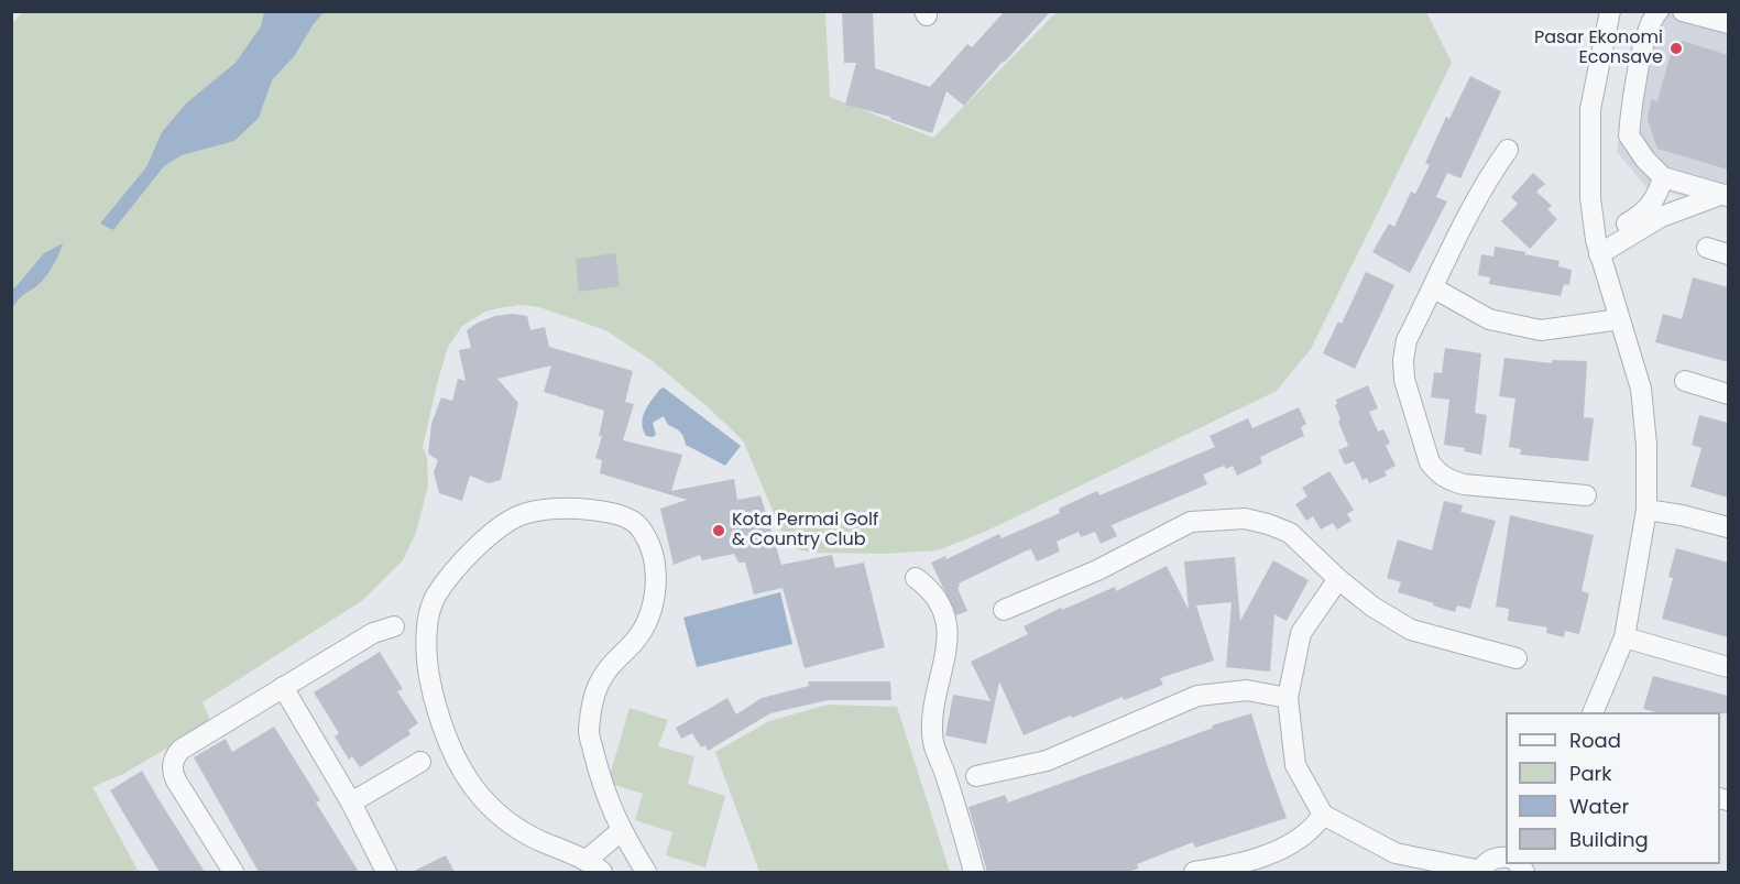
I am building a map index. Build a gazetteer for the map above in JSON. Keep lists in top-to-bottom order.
{
  "places": ["Pasar Ekonomi Econsave", "Kota Permai Golf & Country Club"],
  "legend": [
    "Road",
    "Park",
    "Water",
    "Building"
  ]
}
